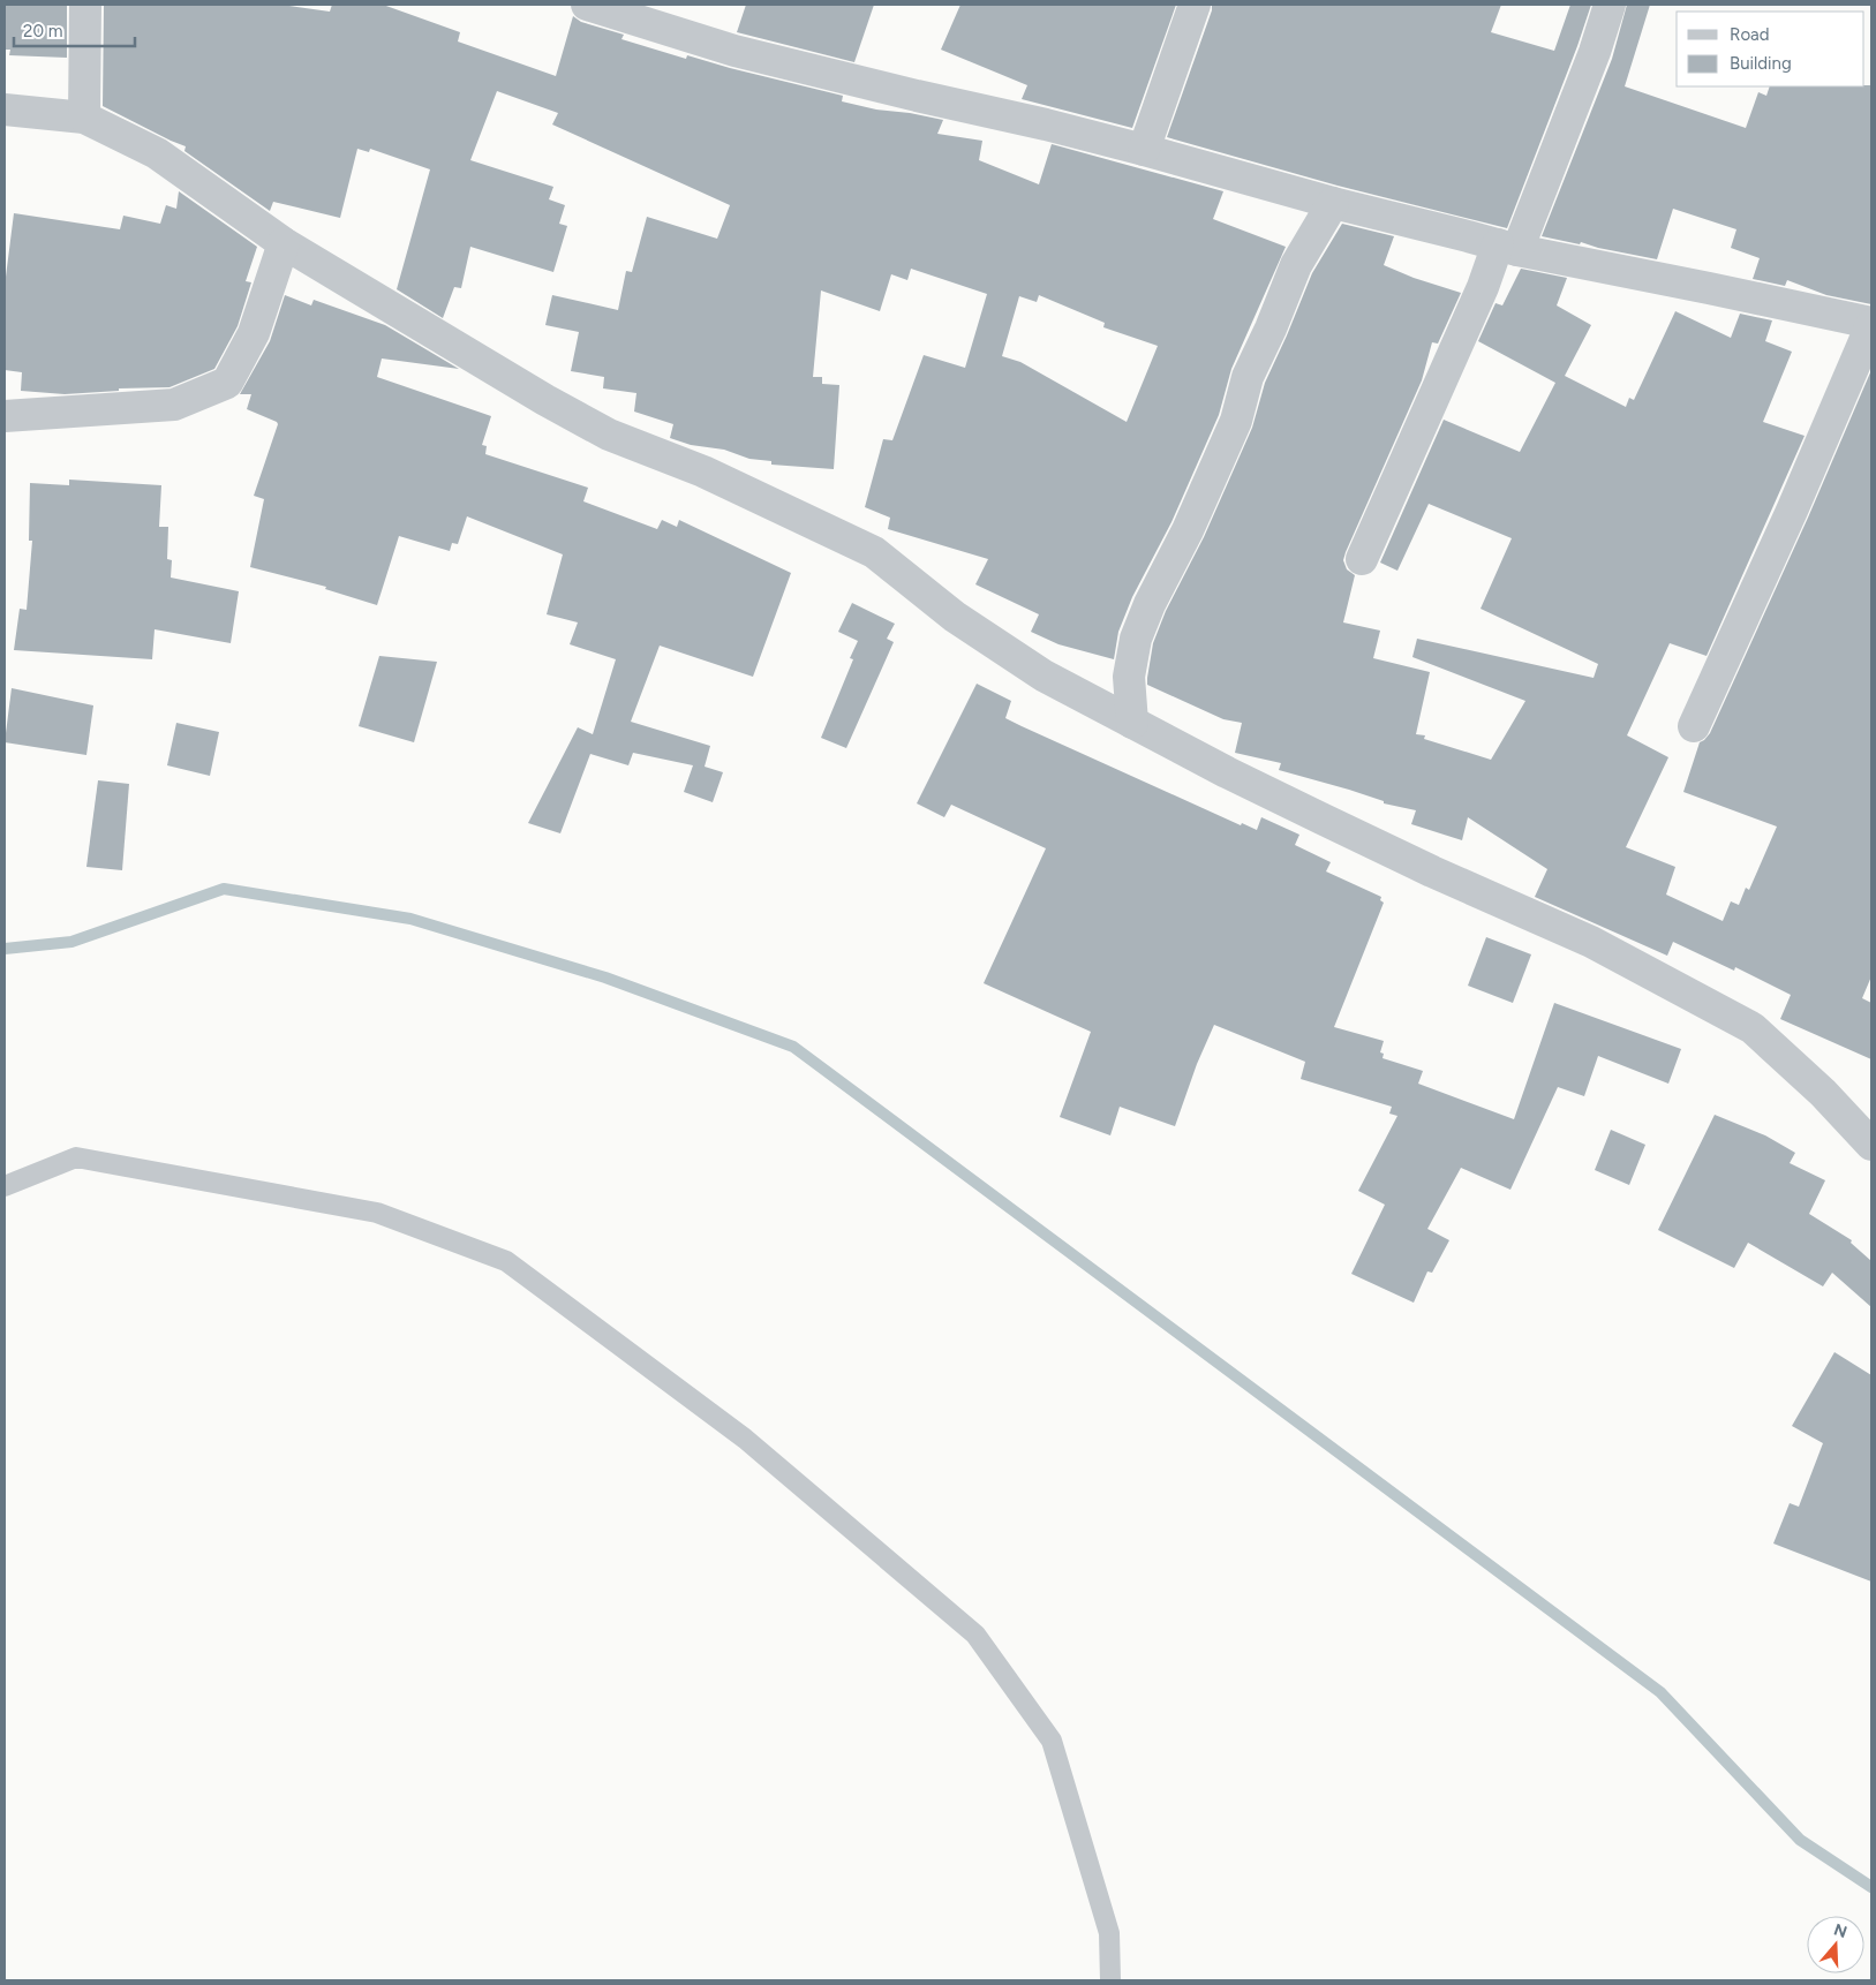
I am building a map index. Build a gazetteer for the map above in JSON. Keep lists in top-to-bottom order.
{
  "legend": ["Road", "Building"],
  "scale_bar": "20 m",
  "north": "top"
}
